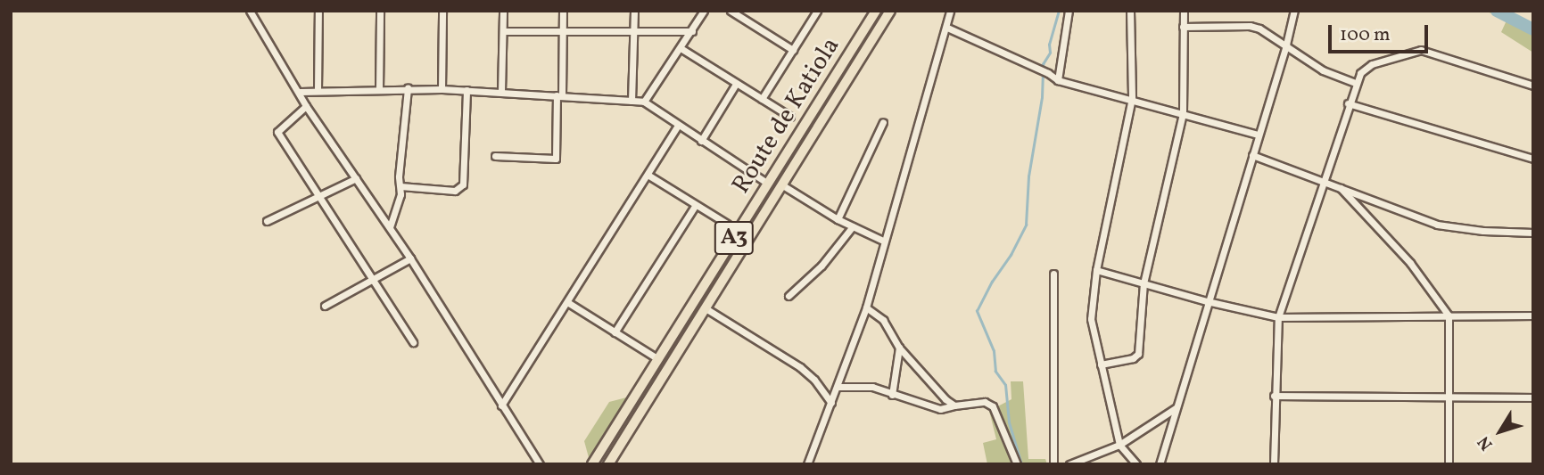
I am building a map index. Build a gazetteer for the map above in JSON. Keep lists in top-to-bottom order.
{
  "streets": {
    "highway": ["Route de Katiola", "A3"]
  },
  "scale_bar": "100 m",
  "north": "bottom left"
}
